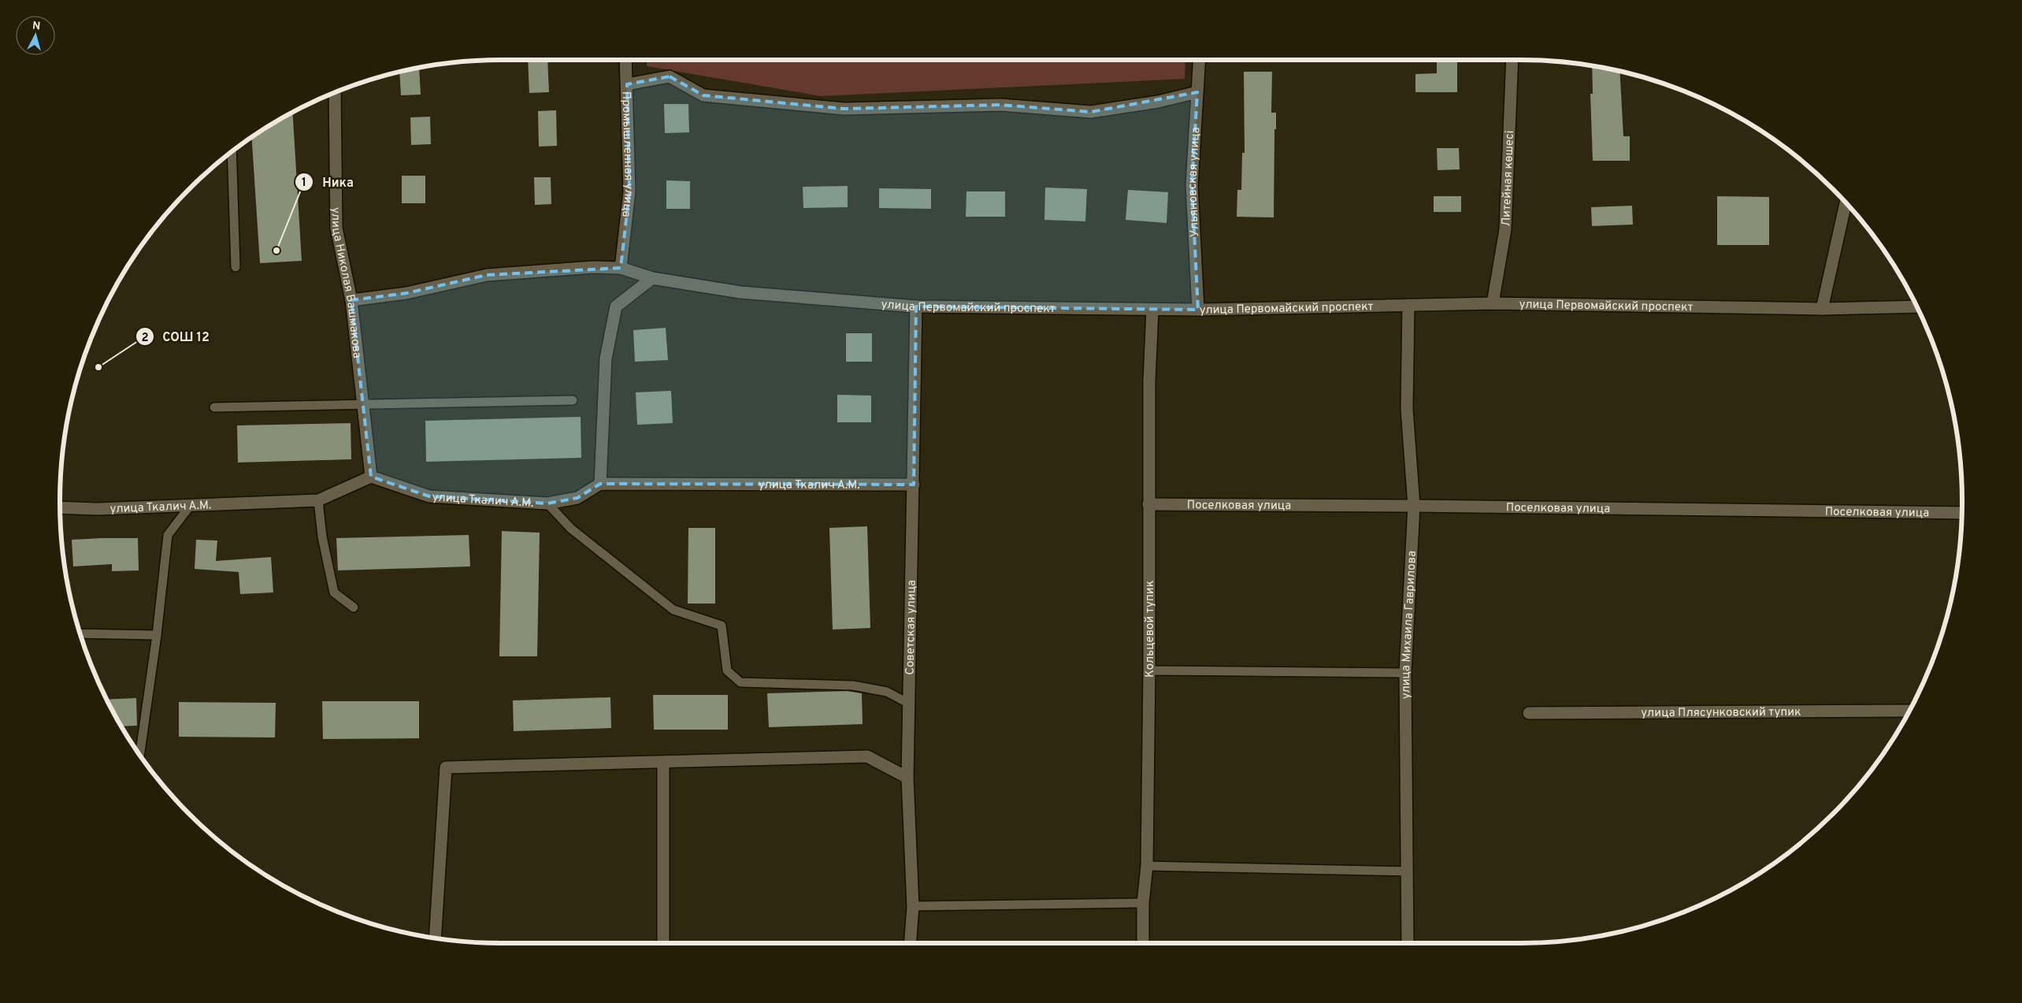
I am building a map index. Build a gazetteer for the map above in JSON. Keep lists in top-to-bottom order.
{
  "streets": {
    "street": [
      "Промышленная улица",
      "Литейная көшесі",
      "Ульяновская улица",
      "улица Николая Башмакова",
      "улица Первомайский проспект",
      "улица Ткалич А.М.",
      "Поселковая улица",
      "улица Михаила Гаврилова",
      "Советская улица",
      "Кольцевой тупик",
      "улица Плясунковский тупик"
    ]
  },
  "crossings": [
    ["Литейная көшесі", "улица Первомайский проспект"],
    ["Ульяновская улица", "улица Первомайский проспект"],
    ["улица Николая Башмакова", "улица Ткалич А.М."],
    ["улица Первомайский проспект", "улица Михаила Гаврилова"],
    ["улица Первомайский проспект", "Советская улица"],
    ["улица Первомайский проспект", "Кольцевой тупик"],
    ["улица Ткалич А.М.", "Советская улица"],
    ["Поселковая улица", "улица Михаила Гаврилова"],
    ["Поселковая улица", "Кольцевой тупик"]
  ],
  "places": ["Ника", "СОШ 12"],
  "north": "top"
}
